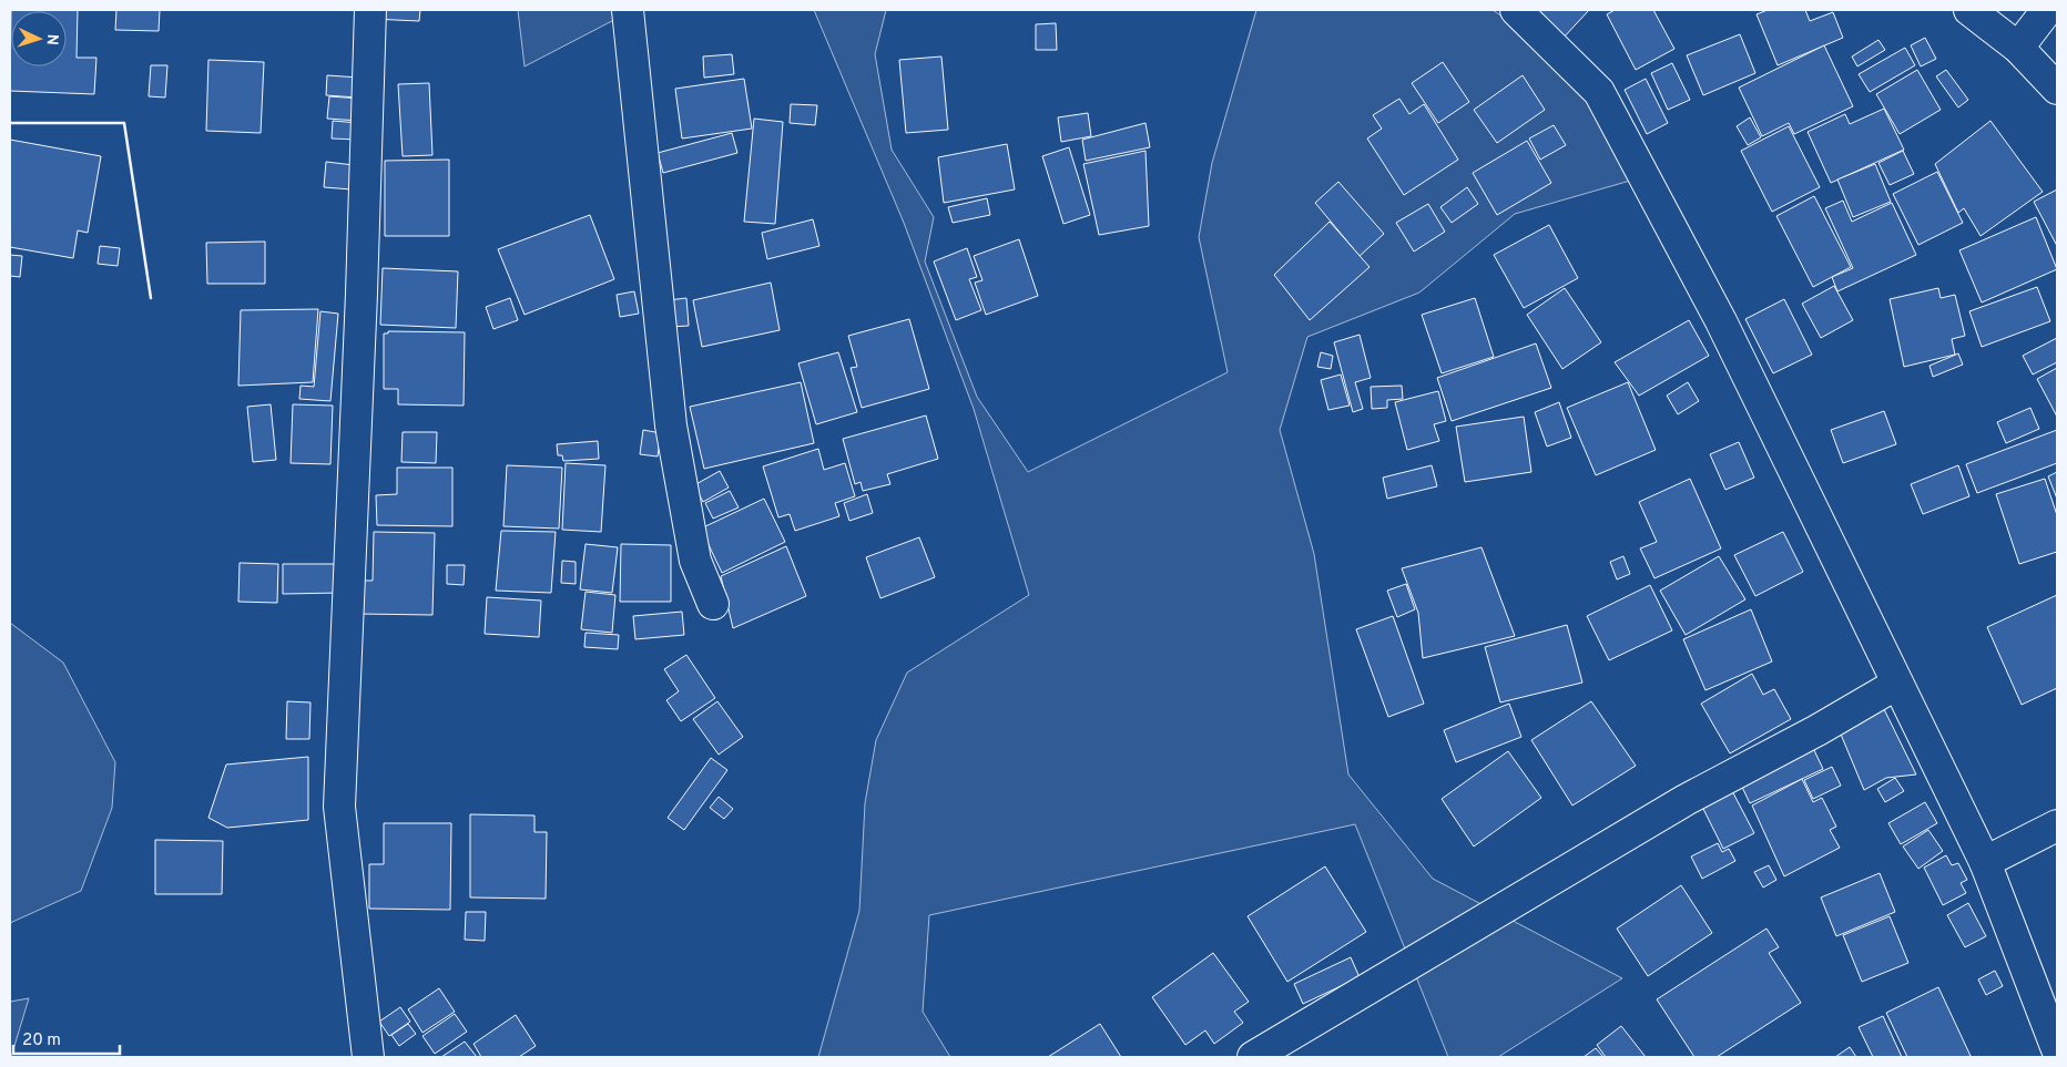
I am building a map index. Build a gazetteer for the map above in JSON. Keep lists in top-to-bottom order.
{
  "scale_bar": "20 m",
  "north": "right"
}
